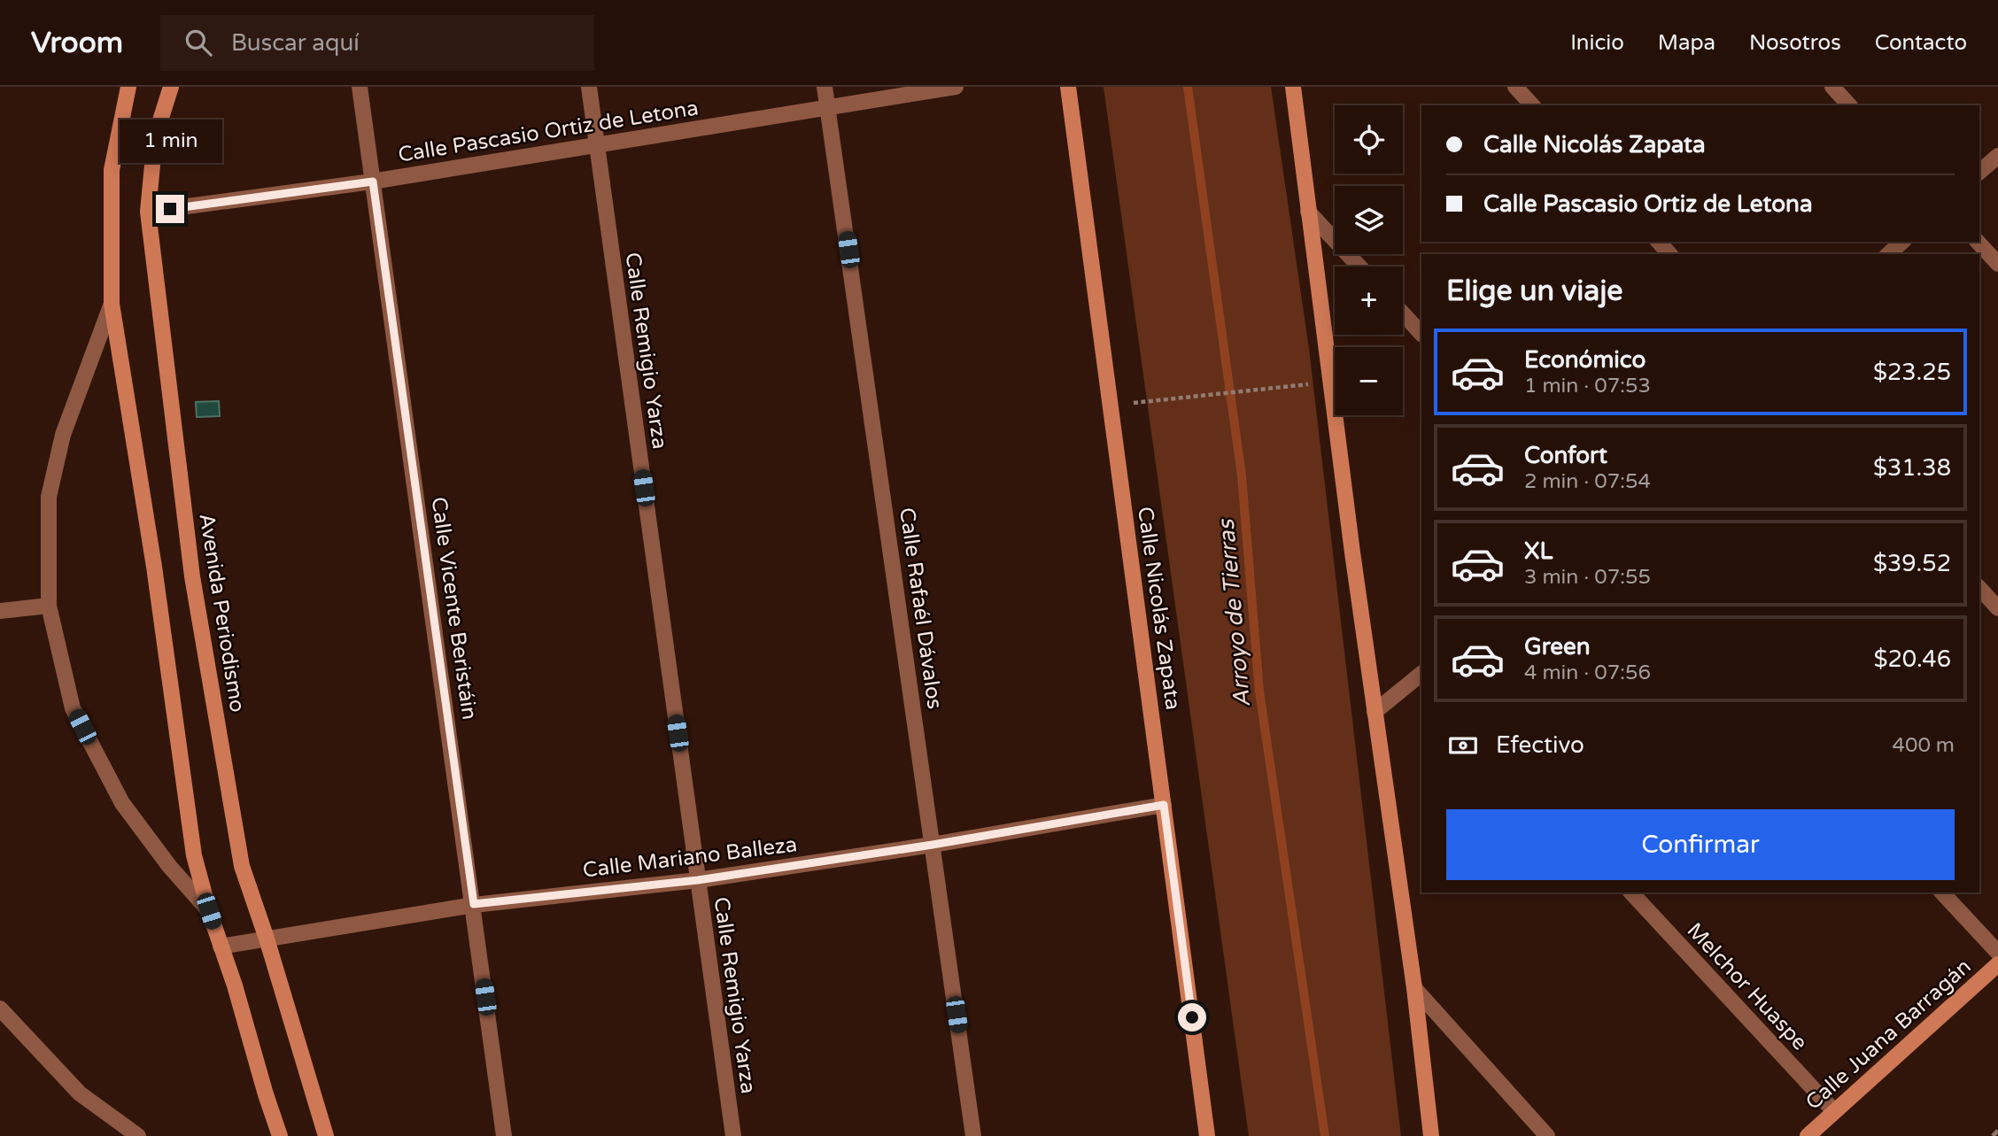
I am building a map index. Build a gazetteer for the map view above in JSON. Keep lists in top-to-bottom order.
{
  "streets": {
    "street": [
      "Calle Pascasio Ortiz de Letona",
      "Calle Remigio Yarza",
      "Calle Vicente Beristáin",
      "Calle Rafaél Dávalos",
      "Calle Nicolás Zapata",
      "Avenida Periodismo",
      "Calle Mariano Balleza",
      "Melchor Huaspe",
      "Calle Juana Barragán"
    ]
  },
  "crossings": [
    ["Calle Pascasio Ortiz de Letona", "Calle Remigio Yarza"],
    ["Calle Pascasio Ortiz de Letona", "Calle Vicente Beristáin"],
    ["Calle Pascasio Ortiz de Letona", "Calle Rafaél Dávalos"],
    ["Calle Pascasio Ortiz de Letona", "Avenida Periodismo"],
    ["Calle Remigio Yarza", "Calle Mariano Balleza"],
    ["Calle Vicente Beristáin", "Calle Mariano Balleza"],
    ["Calle Rafaél Dávalos", "Calle Mariano Balleza"],
    ["Calle Nicolás Zapata", "Calle Mariano Balleza"],
    ["Avenida Periodismo", "Calle Mariano Balleza"],
    ["Melchor Huaspe", "Calle Juana Barragán"]
  ],
  "water": ["Arroyo de Tierras"],
  "page": {
    "header": "Vroom",
    "search": "Buscar aquí",
    "nav": [
      "Inicio",
      "Mapa",
      "Nosotros",
      "Contacto"
    ],
    "map_buttons": ["+", "−"],
    "banner": ["Calle Nicolás Zapata", "Calle Pascasio Ortiz de Letona"],
    "bubble": "1 min",
    "heading": "Elige un viaje",
    "list": [
      {
        "name": "Económico",
        "note": "1 min · 07:53",
        "value": "$23.25"
      },
      {
        "name": "Confort",
        "note": "2 min · 07:54",
        "value": "$31.38"
      },
      {
        "name": "XL",
        "note": "3 min · 07:55",
        "value": "$39.52"
      },
      {
        "name": "Green",
        "note": "4 min · 07:56",
        "value": "$20.46"
      }
    ],
    "pay": ["Efectivo", "400 m"],
    "buttons": "Confirmar"
  }
}
